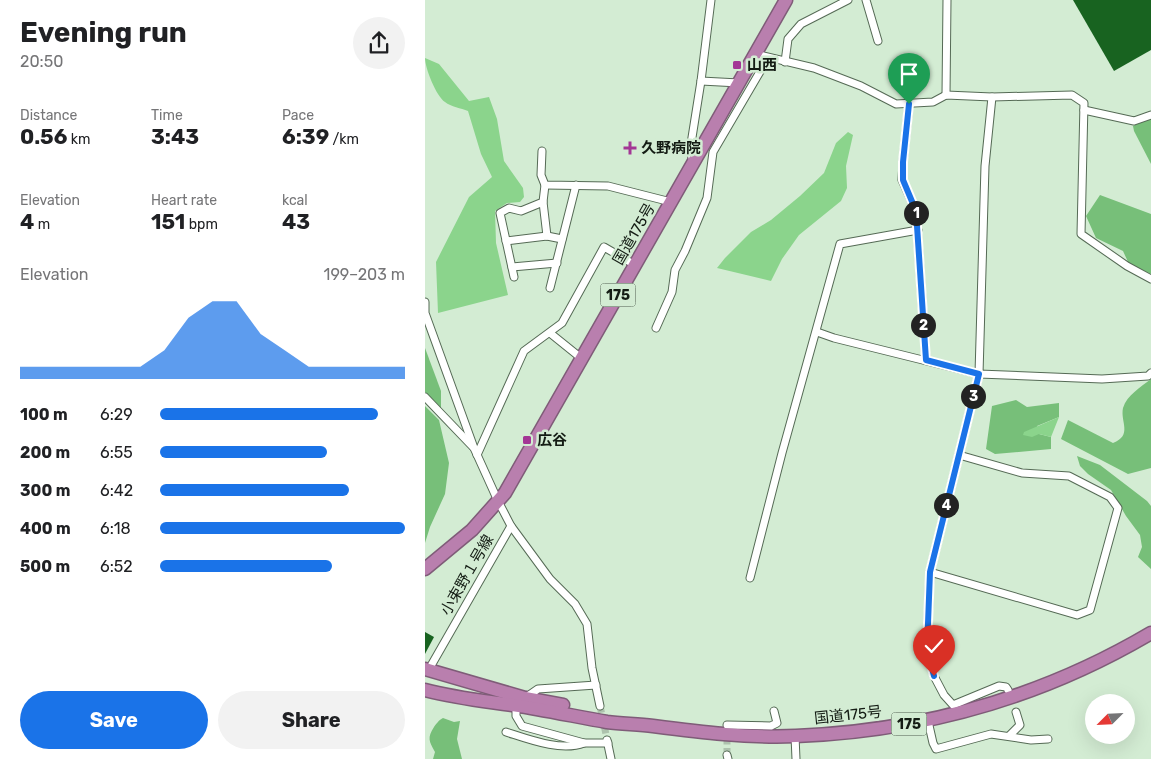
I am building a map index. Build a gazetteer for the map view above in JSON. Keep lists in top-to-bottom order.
{
  "streets": {
    "highway": ["国道175号", "175"],
    "street": ["小束野１号線"]
  },
  "crossings": [
    ["国道175号", "小束野１号線"]
  ],
  "places": {
    "transit": ["山西", "広谷"],
    "health": ["久野病院"]
  },
  "north": "bottom left",
  "page": {
    "heading": ["Evening run", "20:50"],
    "stats": [
      ["Distance", "0.56 km"],
      ["Time", "3:43"],
      ["Pace", "6:39 /km"],
      ["Elevation", "4 m"],
      ["Heart rate", "151 bpm"],
      ["kcal", "43"]
    ],
    "pins": [
      "1",
      "2",
      "3",
      "4"
    ],
    "chart": ["Elevation", "199–203 m"],
    "list": [
      {
        "name": "100 m",
        "note": "6:29"
      },
      {
        "name": "200 m",
        "note": "6:55"
      },
      {
        "name": "300 m",
        "note": "6:42"
      },
      {
        "name": "400 m",
        "note": "6:18"
      },
      {
        "name": "500 m",
        "note": "6:52"
      }
    ],
    "buttons": ["Save", "Share"]
  }
}
